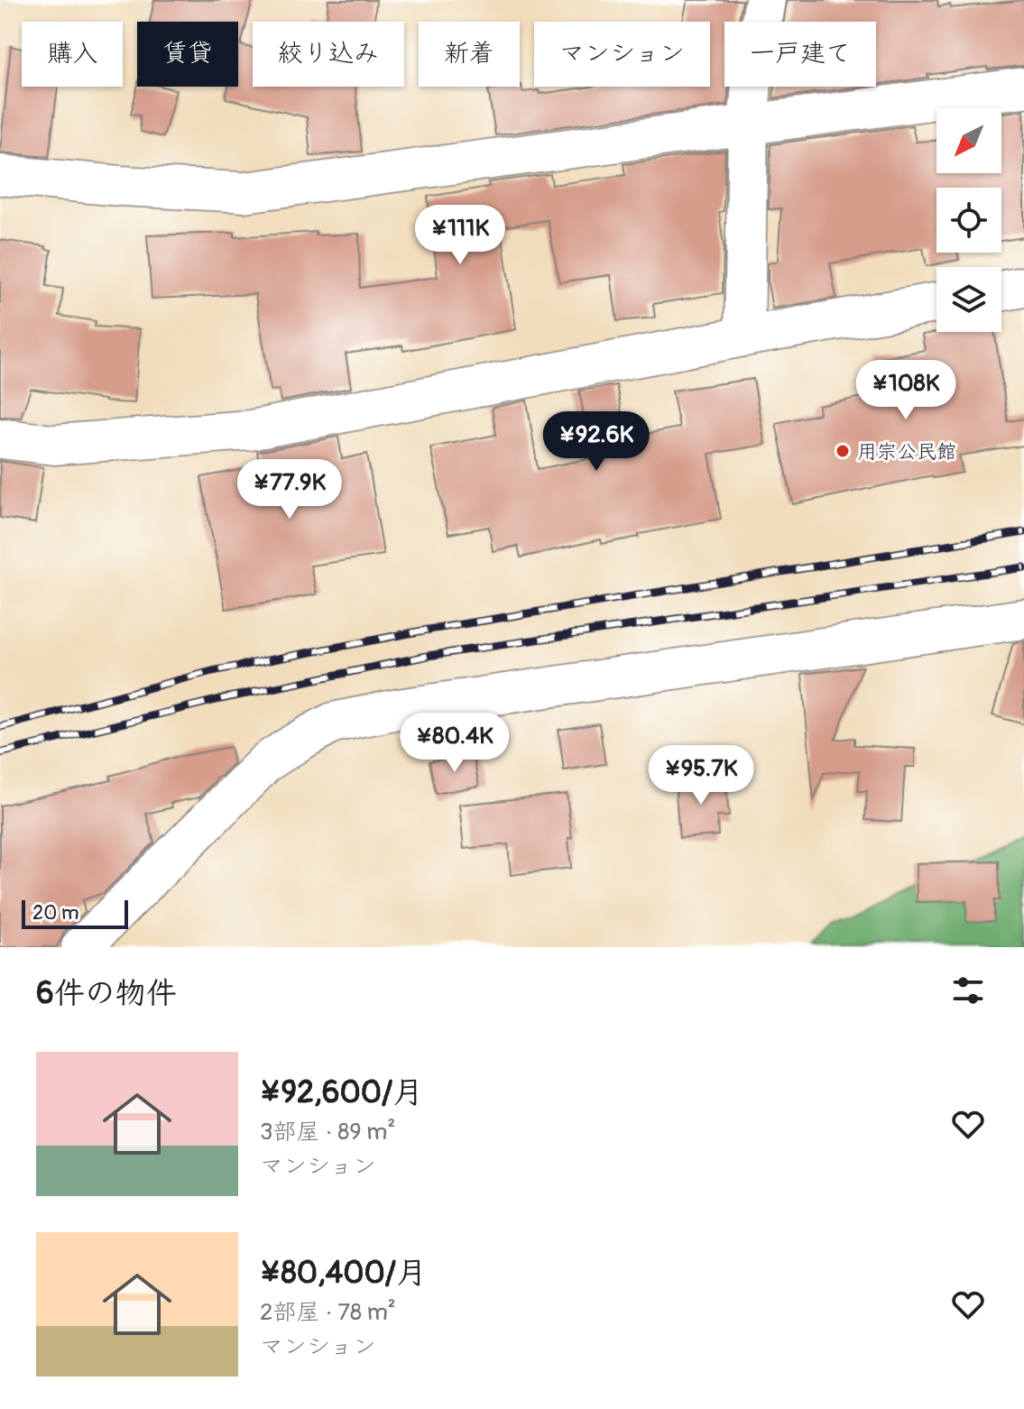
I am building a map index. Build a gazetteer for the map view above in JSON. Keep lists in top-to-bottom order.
{
  "places": ["用宗公民館"],
  "scale_bar": "20 m",
  "north": "bottom left",
  "page": {
    "chip": [
      "購入",
      "賃貸",
      "絞り込み",
      "新着",
      "マンション",
      "一戸建て"
    ],
    "price": [
      "¥111K",
      "¥108K",
      "¥92.6K",
      "¥77.9K",
      "¥80.4K",
      "¥95.7K"
    ],
    "scale": "20 m",
    "heading": "6件の物件",
    "list": [
      {
        "name": "¥92,600/月",
        "note": "3部屋 · 89 m² · マンション"
      },
      {
        "name": "¥80,400/月",
        "note": "2部屋 · 78 m² · マンション"
      }
    ]
  }
}
